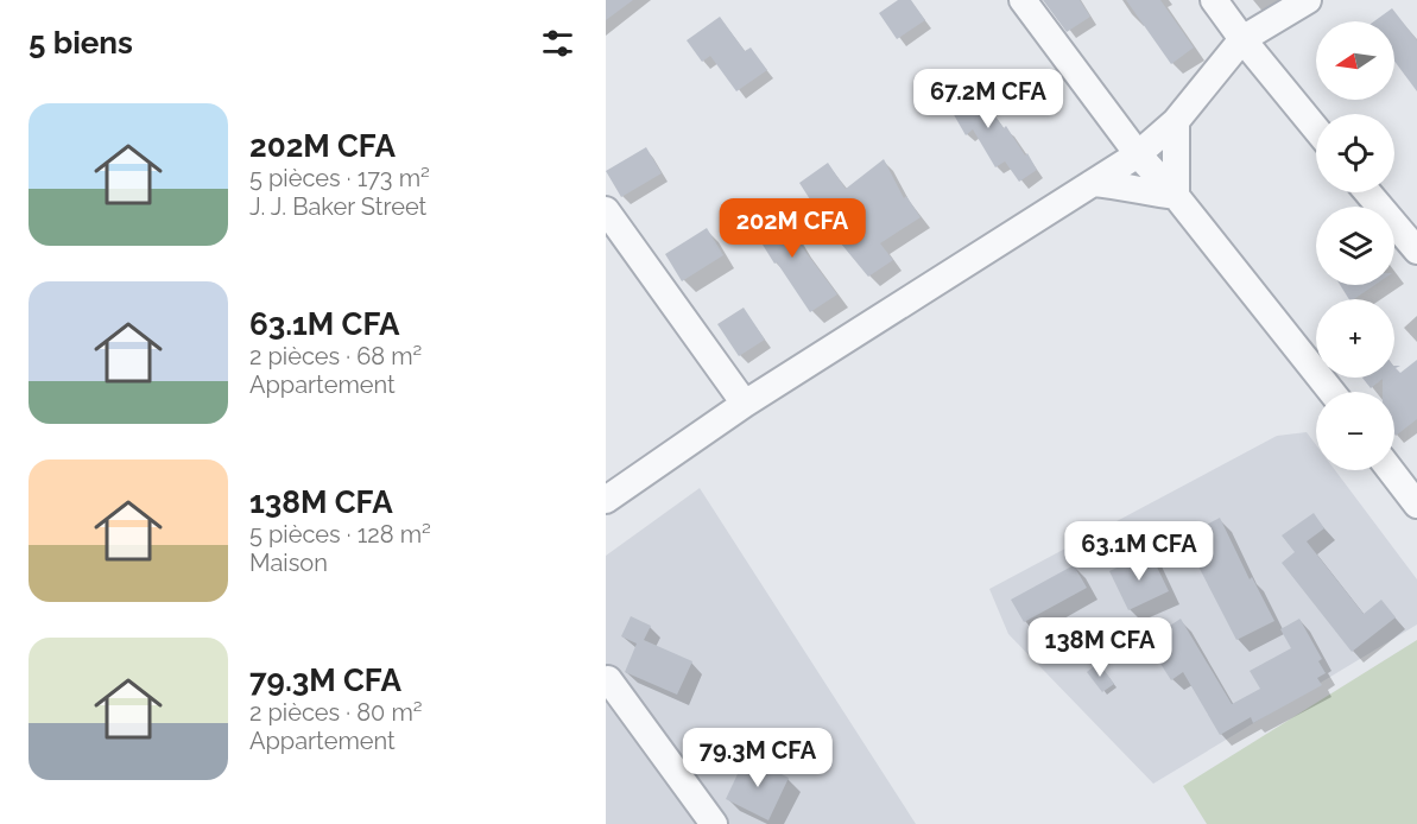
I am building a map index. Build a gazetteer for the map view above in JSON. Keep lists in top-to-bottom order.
{
  "north": "left",
  "page": {
    "heading": "5 biens",
    "map_buttons": ["+", "−"],
    "price": [
      "67.2M CFA",
      "202M CFA",
      "63.1M CFA",
      "138M CFA",
      "79.3M CFA"
    ],
    "list": [
      {
        "name": "202M CFA",
        "note": "5 pièces · 173 m² · J. J. Baker Street"
      },
      {
        "name": "63.1M CFA",
        "note": "2 pièces · 68 m² · Appartement"
      },
      {
        "name": "138M CFA",
        "note": "5 pièces · 128 m² · Maison"
      },
      {
        "name": "79.3M CFA",
        "note": "2 pièces · 80 m² · Appartement"
      }
    ]
  }
}
